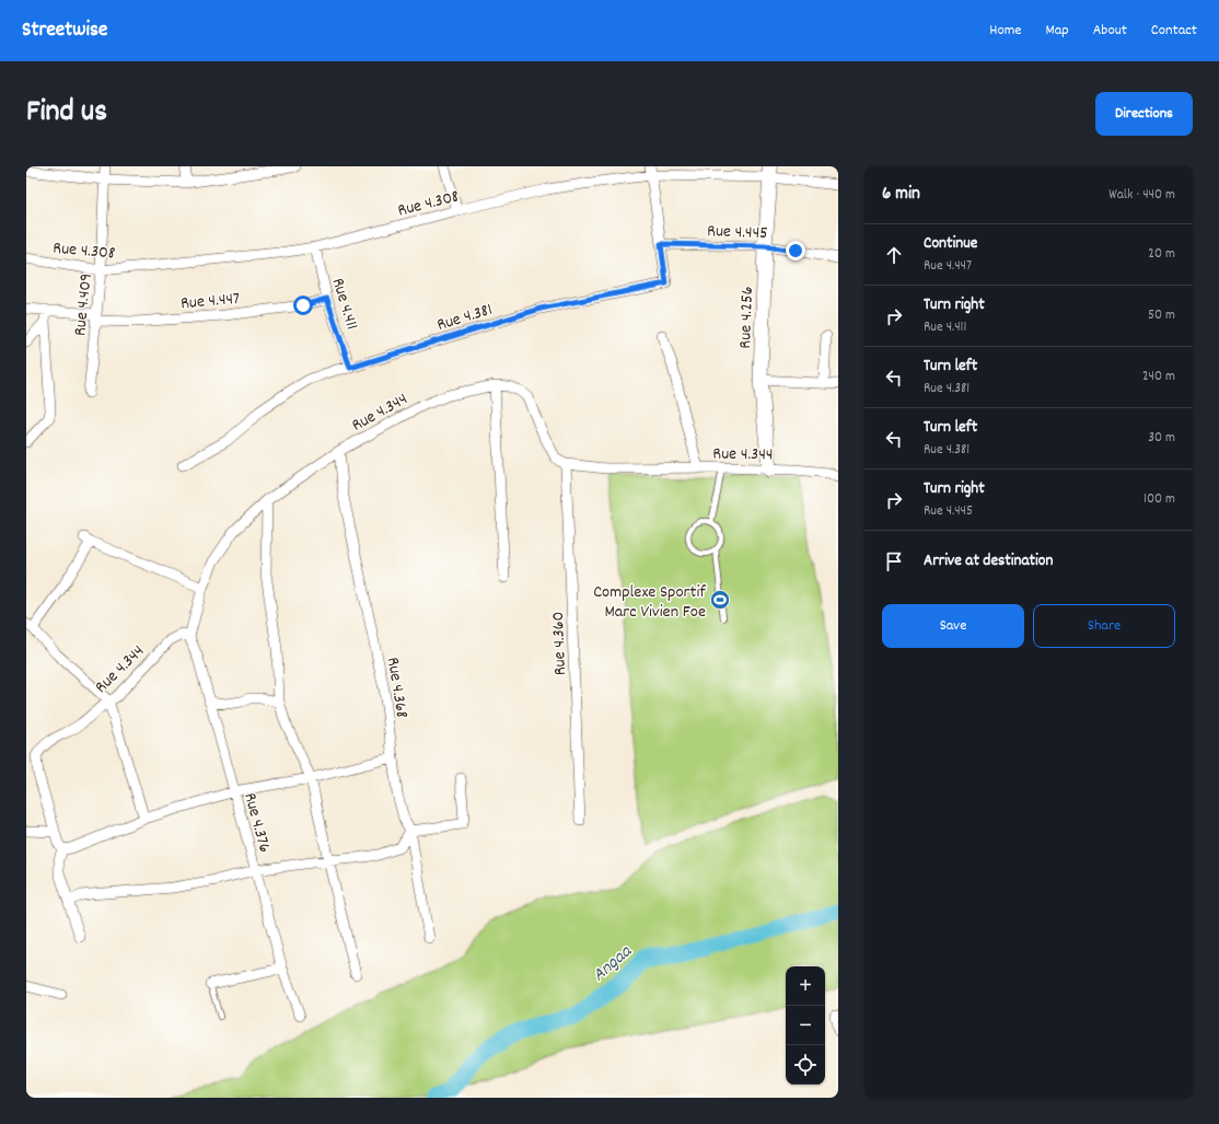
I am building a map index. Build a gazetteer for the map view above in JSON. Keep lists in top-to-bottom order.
{
  "streets": {
    "street": [
      "Rue 4.308",
      "Rue 4.445",
      "Rue 4.447",
      "Rue 4.411",
      "Rue 4.409",
      "Rue 4.381",
      "Rue 4.256",
      "Rue 4.344",
      "Rue 4.360",
      "Rue 4.368",
      "Rue 4.376"
    ]
  },
  "crossings": [
    ["Rue 4.308", "Rue 4.411"],
    ["Rue 4.308", "Rue 4.409"],
    ["Rue 4.308", "Rue 4.381"],
    ["Rue 4.308", "Rue 4.256"],
    ["Rue 4.445", "Rue 4.381"],
    ["Rue 4.445", "Rue 4.256"],
    ["Rue 4.447", "Rue 4.411"],
    ["Rue 4.447", "Rue 4.409"],
    ["Rue 4.411", "Rue 4.381"],
    ["Rue 4.256", "Rue 4.344"],
    ["Rue 4.344", "Rue 4.360"],
    ["Rue 4.344", "Rue 4.368"],
    ["Rue 4.344", "Rue 4.376"]
  ],
  "water": ["Angaa"],
  "places": {
    "sports": ["Complexe Sportif Marc Vivien Foe"]
  },
  "page": {
    "header": "Streetwise",
    "nav": [
      "Home",
      "Map",
      "About",
      "Contact"
    ],
    "title": "Find us",
    "buttons": [
      "Directions",
      ["Save", "Share"]
    ],
    "heading": ["6 min", "Walk · 440 m"],
    "list": [
      ["Continue", "Rue 4.447", "20 m"],
      ["Turn right", "Rue 4.411", "50 m"],
      ["Turn left", "Rue 4.381", "240 m"],
      ["Turn left", "Rue 4.381", "30 m"],
      ["Turn right", "Rue 4.445", "100 m"],
      "Arrive at destination"
    ],
    "map_buttons": ["+", "−"]
  }
}
